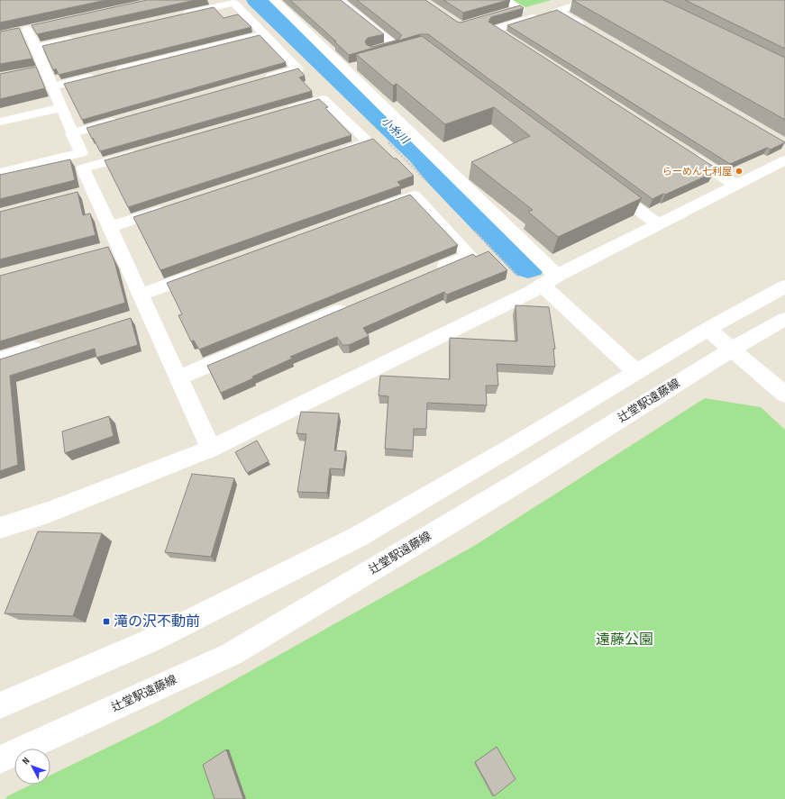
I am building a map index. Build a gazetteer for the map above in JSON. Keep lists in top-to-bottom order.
{
  "streets": {
    "street": ["辻堂駅遠藤線"]
  },
  "water": ["小糸川"],
  "parks": ["遠藤公園"],
  "places": {
    "other": ["らーめん七利屋"],
    "transit": ["滝の沢不動前"]
  },
  "north": "top left"
}
